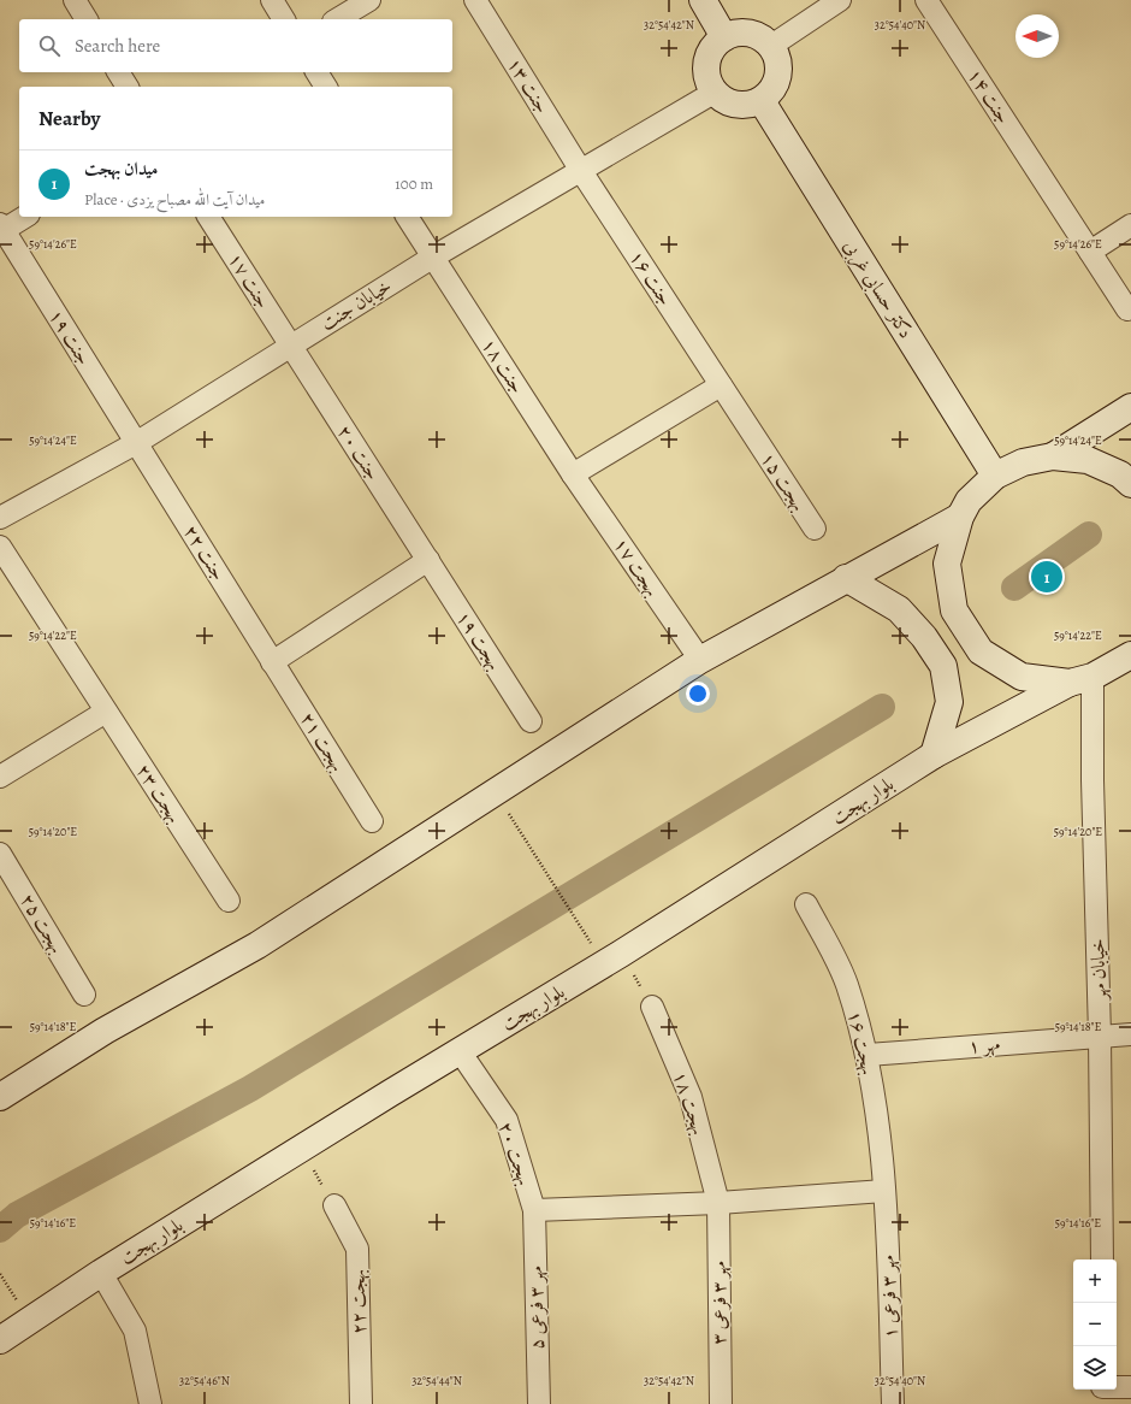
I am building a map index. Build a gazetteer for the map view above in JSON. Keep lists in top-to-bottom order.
{
  "streets": {
    "main road": ["دکتر حسابی غربی", "بلوار بهجت"],
    "street": [
      "جنت ۱۳",
      "جنت ۱۴",
      "جنت ۱۶",
      "جنت ۱۷",
      "خیابان جنت",
      "جنت ۱۹",
      "جنت ۱۸",
      "جنت ۲۰",
      "بهجت ۱۵",
      "جنت ۲۲",
      "بهجت ۱۷",
      "بهجت ۱۹",
      "بهجت ۲۱",
      "بهجت ۲۳",
      "بهجت ۲۵",
      "خیابان مهر",
      "بهجت ۱۶",
      "مهر ۱",
      "بهجت ۱۸",
      "بهجت ۲۰",
      "مهر ۳ فرعی ۱",
      "بهجت ۲۲",
      "مهر ۳ فرعی ۳",
      "مهر ۳ فرعی ۵"
    ]
  },
  "crossings": [
    ["جنت ۱۳", "جنت ۱۶"],
    ["جنت ۱۳", "خیابان جنت"],
    ["جنت ۱۶", "خیابان جنت"],
    ["جنت ۱۶", "بهجت ۱۵"],
    ["جنت ۱۷", "خیابان جنت"],
    ["جنت ۱۷", "جنت ۲۰"],
    ["دکتر حسابی غربی", "خیابان جنت"],
    ["خیابان جنت", "جنت ۱۹"],
    ["خیابان جنت", "جنت ۱۸"],
    ["خیابان جنت", "جنت ۲۰"],
    ["خیابان جنت", "جنت ۲۲"],
    ["جنت ۱۹", "جنت ۲۲"],
    ["جنت ۱۸", "بهجت ۱۷"],
    ["جنت ۲۰", "بهجت ۱۹"],
    ["جنت ۲۲", "بهجت ۲۱"],
    ["بلوار بهجت", "خیابان مهر"],
    ["بلوار بهجت", "بهجت ۲۰"],
    ["خیابان مهر", "مهر ۱"],
    ["بهجت ۱۶", "مهر ۱"],
    ["بهجت ۱۶", "مهر ۳ فرعی ۱"],
    ["بهجت ۱۸", "مهر ۳ فرعی ۳"],
    ["بهجت ۲۰", "مهر ۳ فرعی ۵"]
  ],
  "north": "left",
  "page": {
    "search": "Search here",
    "heading": "Nearby",
    "list": [
      {
        "mark": "1",
        "name": "میدان بهجت",
        "note": "Place · میدان آیت الله مصباح یزدی",
        "value": "100 m"
      }
    ],
    "pins": "1",
    "map_buttons": ["+", "−"]
  },
  "coordinates": [
    "32°54'42\"N",
    "32°54'40\"N",
    "59°14'26\"E",
    "59°14'24\"E",
    "59°14'22\"E",
    "59°14'20\"E",
    "59°14'18\"E",
    "59°14'16\"E",
    "32°54'46\"N",
    "32°54'44\"N"
  ]
}
